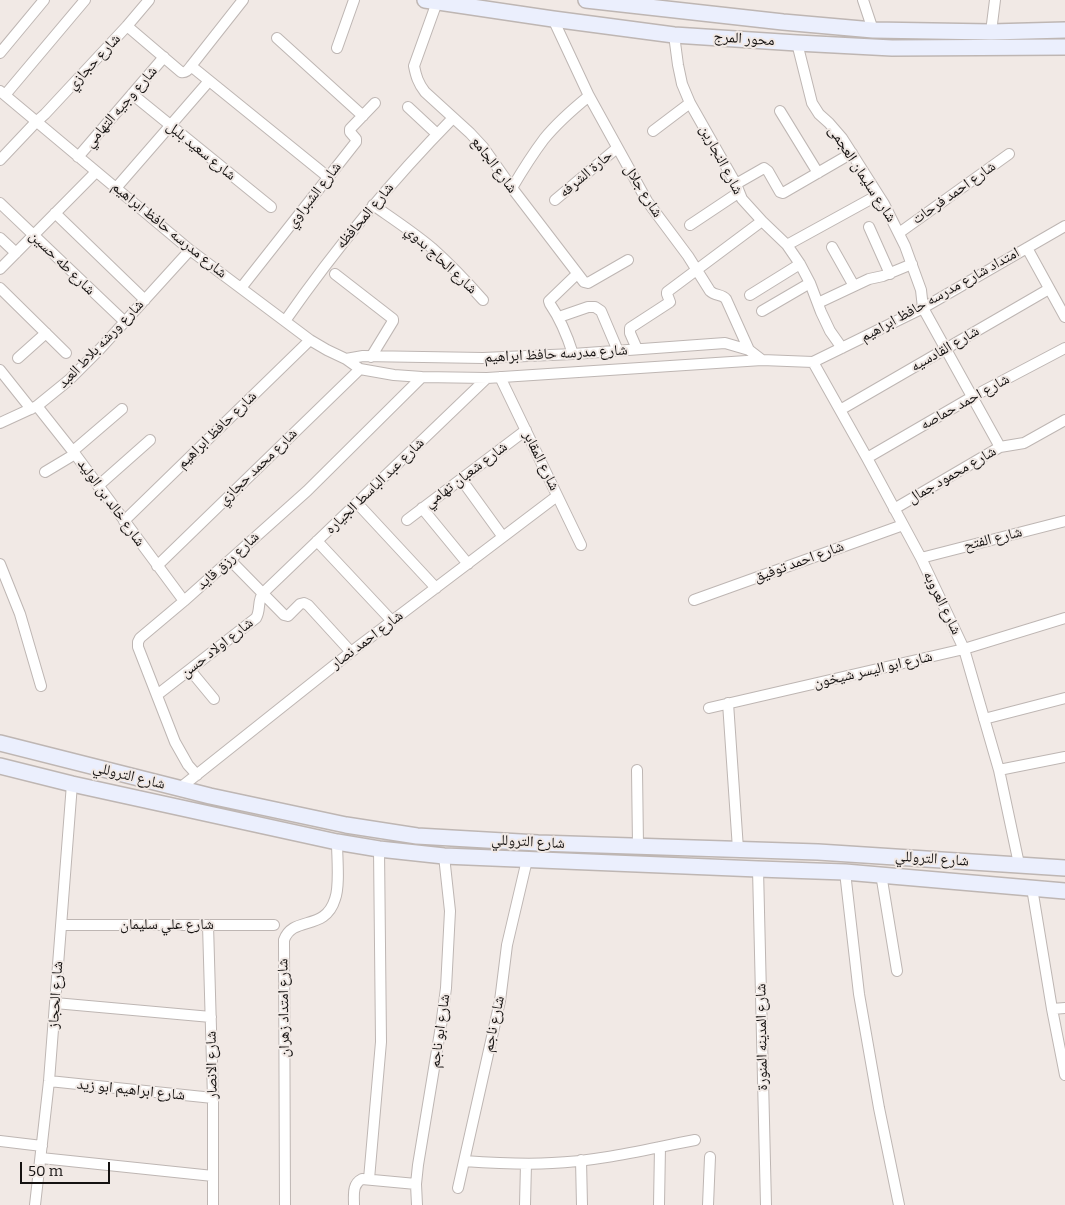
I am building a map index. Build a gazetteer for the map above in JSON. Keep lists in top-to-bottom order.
{
  "streets": {
    "street": [
      "محور المرج",
      "شارع حجازي",
      "شارع وجيه التهامي",
      "شارع سعيد بلبل",
      "شارع النجارين",
      "شارع الجامع",
      "حارة الشرفه",
      "شارع سليمان العجمى",
      "شارع جلال",
      "شارع احمد فرحات",
      "شارع الشبراوي",
      "شارع المحافظه",
      "شارع مدرسه حافظ ابراهيم",
      "شارع الحاج بدوي",
      "شارع طه حسين",
      "امتداد شارع مدرسه حافظ ابراهيم",
      "شارع ورشه بلاط العبد",
      "شارع القادسيه",
      "شارع احمد حماصه",
      "شارع حافظ ابراهيم",
      "شارع المقابر",
      "شارع محمد حجازي",
      "شارع شعبان تهامي",
      "شارع محمود جمال",
      "شارع عبد الباسط الجياره",
      "شارع خالد بن الوليد",
      "شارع الفتح",
      "شارع رزق قايد",
      "شارع احمد توفيق",
      "شارع العروبه",
      "شارع احمد نصار",
      "شارع اولاد حسن",
      "شارع ابو اليسر شيخون",
      "شارع التروللي",
      "شارع علي سليمان",
      "شارع الحجاز",
      "شارع امتداد زهران",
      "شارع ناجم",
      "شارع ابو ناجم",
      "شارع المدينه المنورة",
      "شارع الانصار",
      "شارع ابراهيم ابو زيد"
    ]
  },
  "crossings": [
    ["محور المرج", "شارع النجارين"],
    ["محور المرج", "شارع الجامع"],
    ["محور المرج", "شارع سليمان العجمى"],
    ["محور المرج", "شارع جلال"],
    ["شارع حجازي", "شارع مدرسه حافظ ابراهيم"],
    ["شارع وجيه التهامي", "شارع سعيد بلبل"],
    ["شارع وجيه التهامي", "شارع مدرسه حافظ ابراهيم"],
    ["شارع النجارين", "امتداد شارع مدرسه حافظ ابراهيم"],
    ["شارع الجامع", "شارع المحافظه"],
    ["حارة الشرفه", "شارع جلال"],
    ["شارع سليمان العجمى", "شارع احمد فرحات"],
    ["شارع سليمان العجمى", "امتداد شارع مدرسه حافظ ابراهيم"],
    ["شارع سليمان العجمى", "شارع القادسيه"],
    ["شارع سليمان العجمى", "شارع احمد حماصه"],
    ["شارع سليمان العجمى", "شارع محمود جمال"],
    ["شارع جلال", "شارع مدرسه حافظ ابراهيم"],
    ["شارع الشبراوي", "شارع مدرسه حافظ ابراهيم"],
    ["شارع المحافظه", "شارع مدرسه حافظ ابراهيم"],
    ["شارع المحافظه", "شارع الحاج بدوي"],
    ["شارع مدرسه حافظ ابراهيم", "امتداد شارع مدرسه حافظ ابراهيم"],
    ["شارع مدرسه حافظ ابراهيم", "شارع ورشه بلاط العبد"],
    ["شارع مدرسه حافظ ابراهيم", "شارع حافظ ابراهيم"],
    ["شارع مدرسه حافظ ابراهيم", "شارع المقابر"],
    ["شارع مدرسه حافظ ابراهيم", "شارع محمد حجازي"],
    ["شارع مدرسه حافظ ابراهيم", "شارع عبد الباسط الجياره"],
    ["شارع مدرسه حافظ ابراهيم", "شارع رزق قايد"],
    ["شارع مدرسه حافظ ابراهيم", "شارع العروبه"],
    ["شارع طه حسين", "شارع ورشه بلاط العبد"],
    ["امتداد شارع مدرسه حافظ ابراهيم", "شارع العروبه"],
    ["شارع ورشه بلاط العبد", "شارع خالد بن الوليد"],
    ["شارع القادسيه", "شارع العروبه"],
    ["شارع احمد حماصه", "شارع العروبه"],
    ["شارع حافظ ابراهيم", "شارع خالد بن الوليد"],
    ["شارع المقابر", "شارع شعبان تهامي"],
    ["شارع المقابر", "شارع احمد نصار"],
    ["شارع محمد حجازي", "شارع خالد بن الوليد"],
    ["شارع محمود جمال", "شارع العروبه"],
    ["شارع عبد الباسط الجياره", "شارع اولاد حسن"],
    ["شارع خالد بن الوليد", "شارع رزق قايد"],
    ["شارع الفتح", "شارع العروبه"],
    ["شارع رزق قايد", "شارع احمد نصار"],
    ["شارع رزق قايد", "شارع اولاد حسن"],
    ["شارع احمد توفيق", "شارع العروبه"],
    ["شارع العروبه", "شارع ابو اليسر شيخون"],
    ["شارع العروبه", "شارع التروللي"],
    ["شارع احمد نصار", "شارع التروللي"],
    ["شارع التروللي", "شارع الحجاز"],
    ["شارع التروللي", "شارع امتداد زهران"],
    ["شارع التروللي", "شارع ناجم"],
    ["شارع التروللي", "شارع ابو ناجم"],
    ["شارع التروللي", "شارع المدينه المنورة"],
    ["شارع علي سليمان", "شارع الحجاز"],
    ["شارع علي سليمان", "شارع الانصار"],
    ["شارع الحجاز", "شارع ابراهيم ابو زيد"],
    ["شارع الانصار", "شارع ابراهيم ابو زيد"]
  ],
  "scale_bar": "50 m"
}
